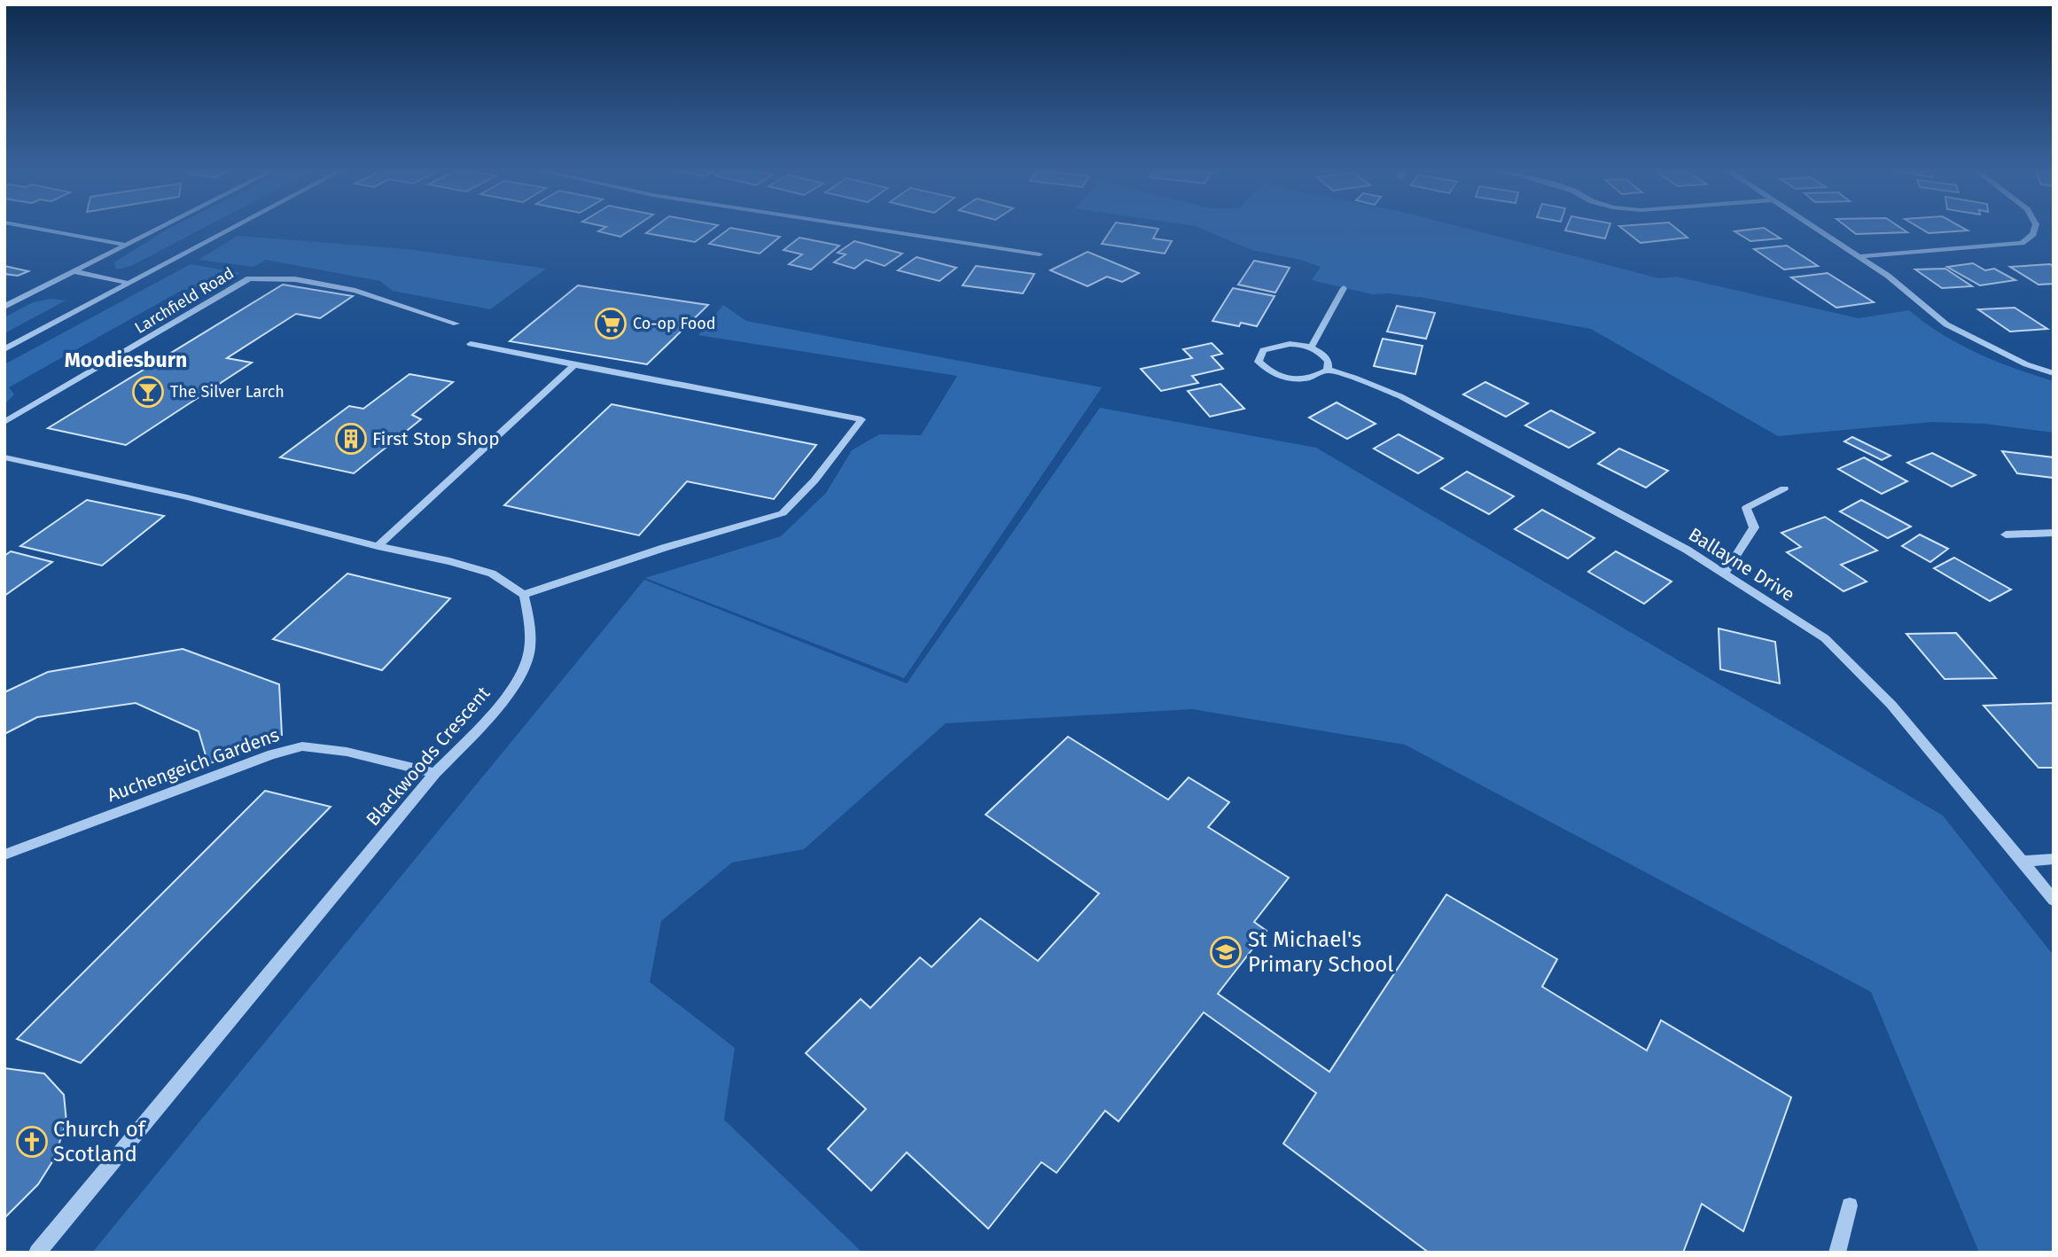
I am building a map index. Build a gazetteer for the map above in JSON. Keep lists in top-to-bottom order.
{
  "streets": {
    "street": [
      "Larchfield Road",
      "Ballayne Drive",
      "Blackwoods Crescent",
      "Auchengeich Gardens"
    ]
  },
  "crossings": [
    ["Blackwoods Crescent", "Auchengeich Gardens"]
  ],
  "districts": ["Moodiesburn"],
  "places": {
    "supermarket": ["Co-op Food"],
    "bar": ["The Silver Larch"],
    "building": ["First Stop Shop"],
    "school or university": ["St Michael's Primary School"],
    "church": ["Church of Scotland"]
  }
}
